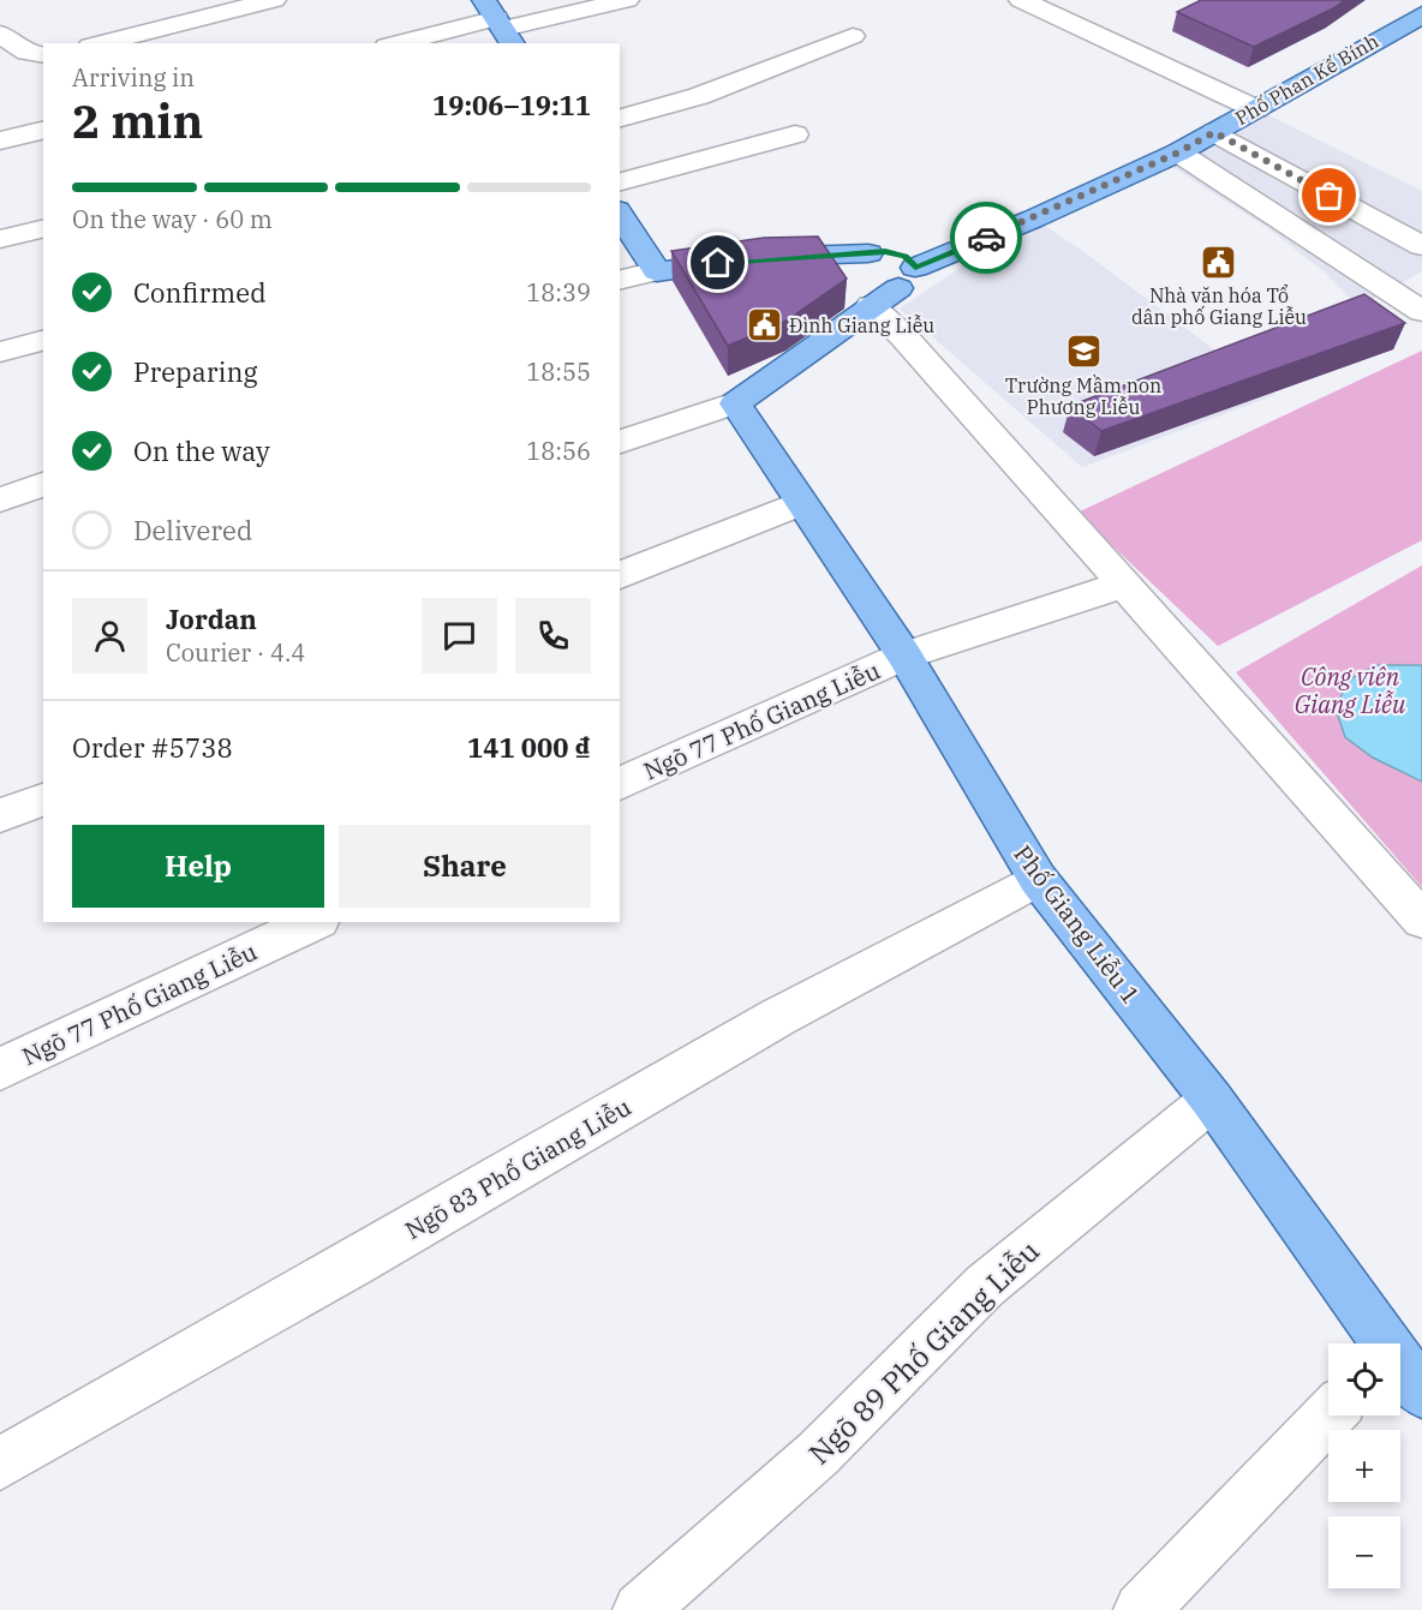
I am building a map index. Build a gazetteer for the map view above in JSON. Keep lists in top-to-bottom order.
{
  "streets": {
    "main road": ["Phố Phan Kế Bính", "Phố Giang Liễu 1"],
    "street": ["Ngõ 77 Phố Giang Liễu", "Ngõ 83 Phố Giang Liễu", "Ngõ 89 Phố Giang Liễu"]
  },
  "crossings": [
    ["Phố Phan Kế Bính", "Phố Giang Liễu 1"],
    ["Ngõ 77 Phố Giang Liễu", "Phố Giang Liễu 1"],
    ["Phố Giang Liễu 1", "Ngõ 83 Phố Giang Liễu"],
    ["Phố Giang Liễu 1", "Ngõ 89 Phố Giang Liễu"]
  ],
  "parks": ["Công viên Giang Liễu"],
  "places": {
    "public building": ["Nhà văn hóa Tổ dân phố Giang Liễu", "Đình Giang Liễu"],
    "school or university": ["Trường Mầm non Phương Liễu"]
  },
  "page": {
    "heading": ["2 min", "Arriving in", "19:06–19:11"],
    "panel": [
      "Jordan",
      "Courier · 4.4",
      "Order #5738",
      "141 000 ₫"
    ],
    "bar": "On the way · 60 m",
    "list": [
      ["Confirmed", "18:39"],
      ["Preparing", "18:55"],
      ["On the way", "18:56"],
      "Delivered"
    ],
    "buttons": ["Help", "Share"],
    "map_buttons": ["+", "−"]
  }
}
